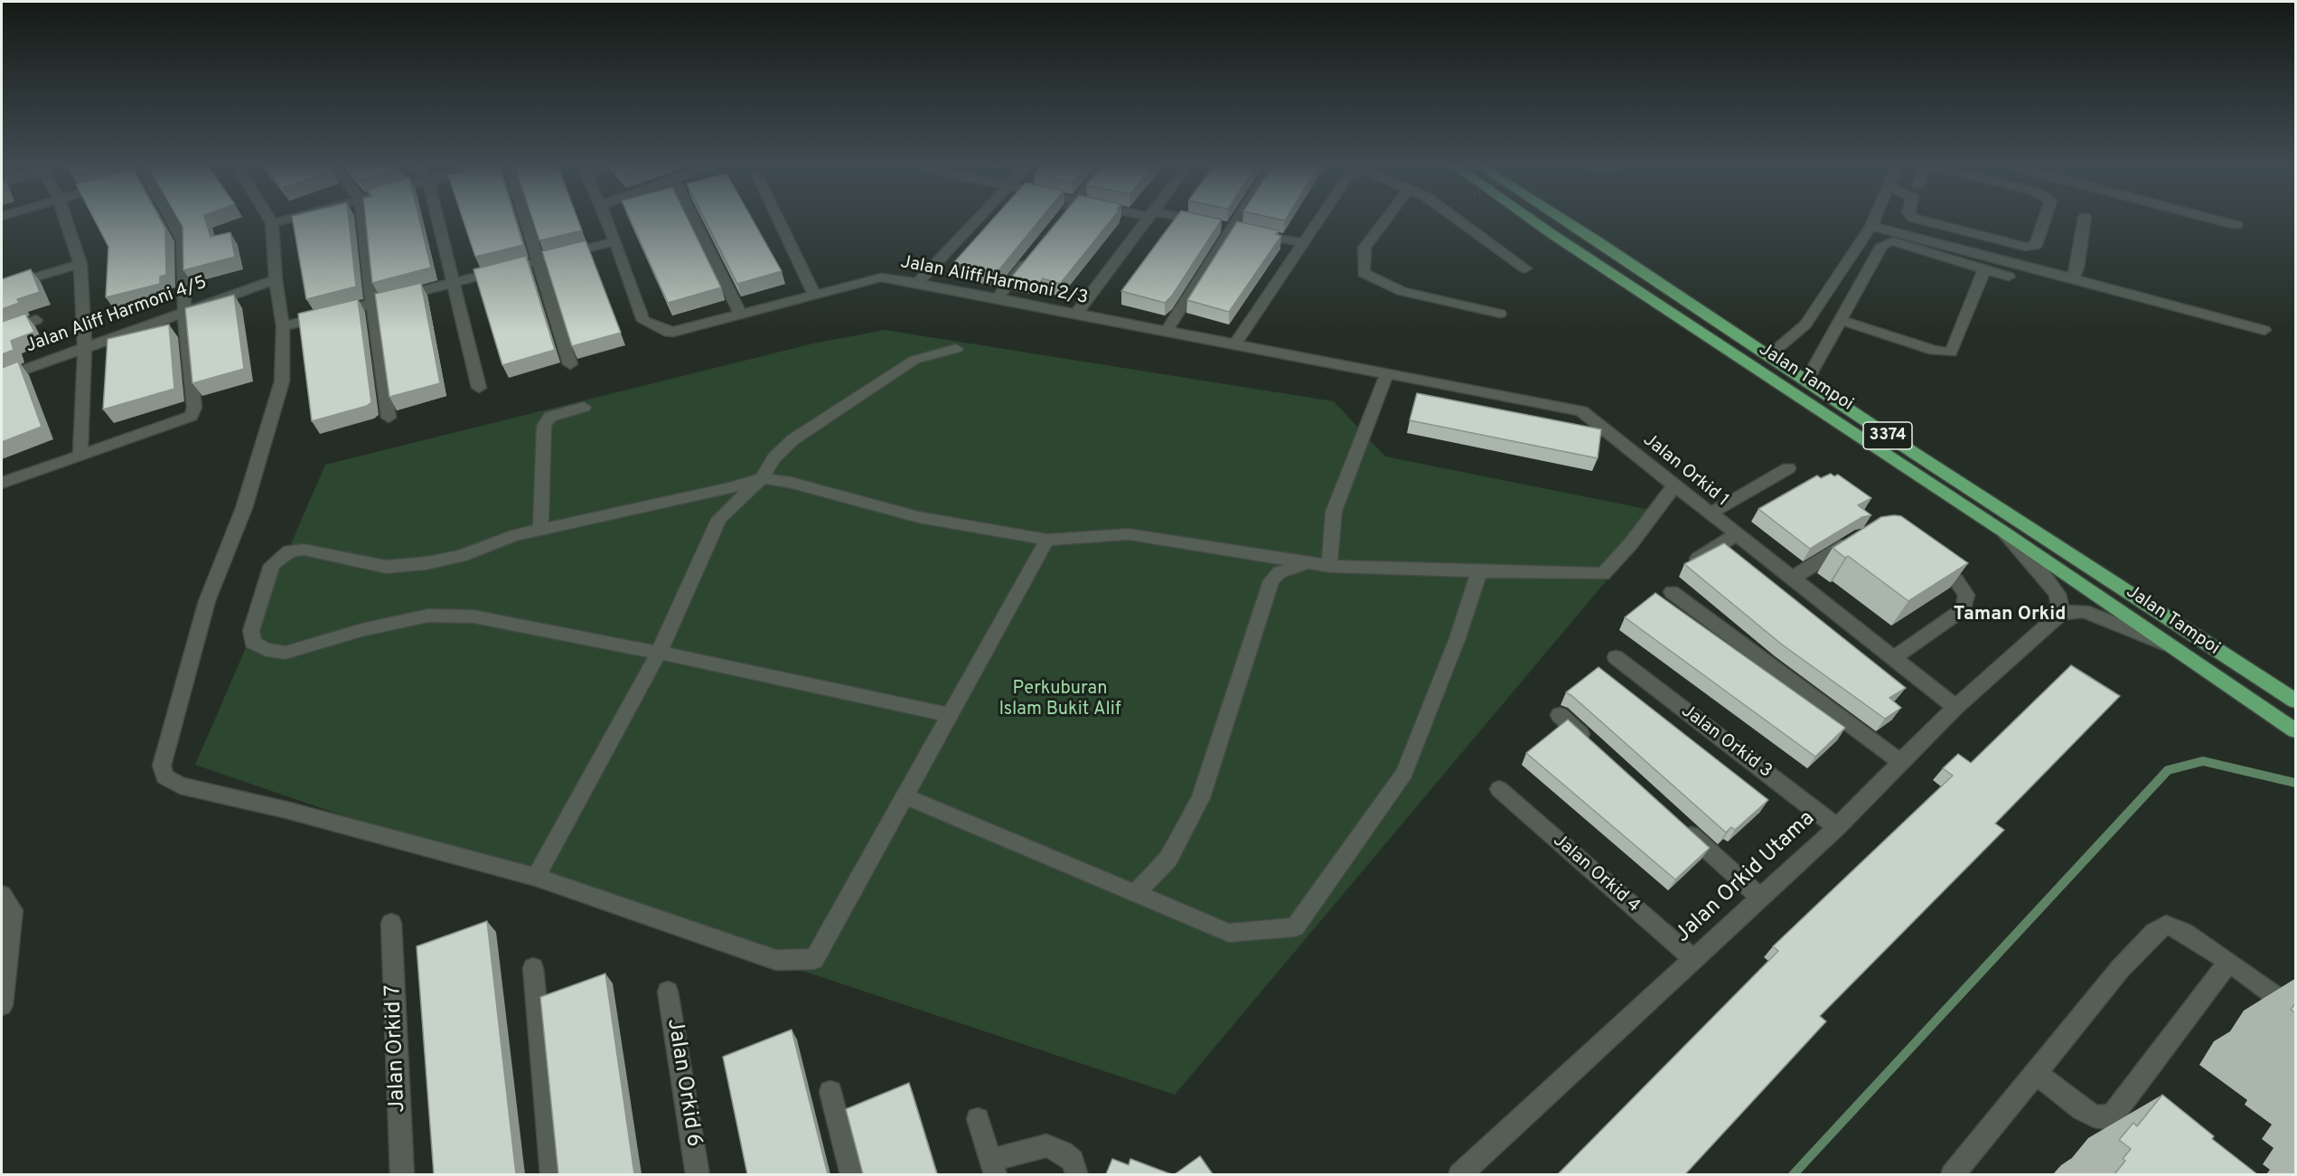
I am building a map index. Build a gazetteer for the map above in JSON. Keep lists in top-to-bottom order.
{
  "streets": {
    "main road": ["Jalan Tampoi", "3374"],
    "street": [
      "Jalan Aliff Harmoni 2/3",
      "Jalan Aliff Harmoni 4/5",
      "Jalan Orkid 1",
      "Jalan Orkid 3",
      "Jalan Orkid 4",
      "Jalan Orkid Utama",
      "Jalan Orkid 7",
      "Jalan Orkid 6"
    ]
  },
  "crossings": [
    ["Jalan Aliff Harmoni 2/3", "Jalan Orkid 1"],
    ["Jalan Orkid 1", "Jalan Orkid Utama"],
    ["Jalan Orkid 3", "Jalan Orkid Utama"],
    ["Jalan Orkid 4", "Jalan Orkid Utama"]
  ],
  "districts": ["Taman Orkid"],
  "parks": ["Perkuburan Islam Bukit Alif"]
}
